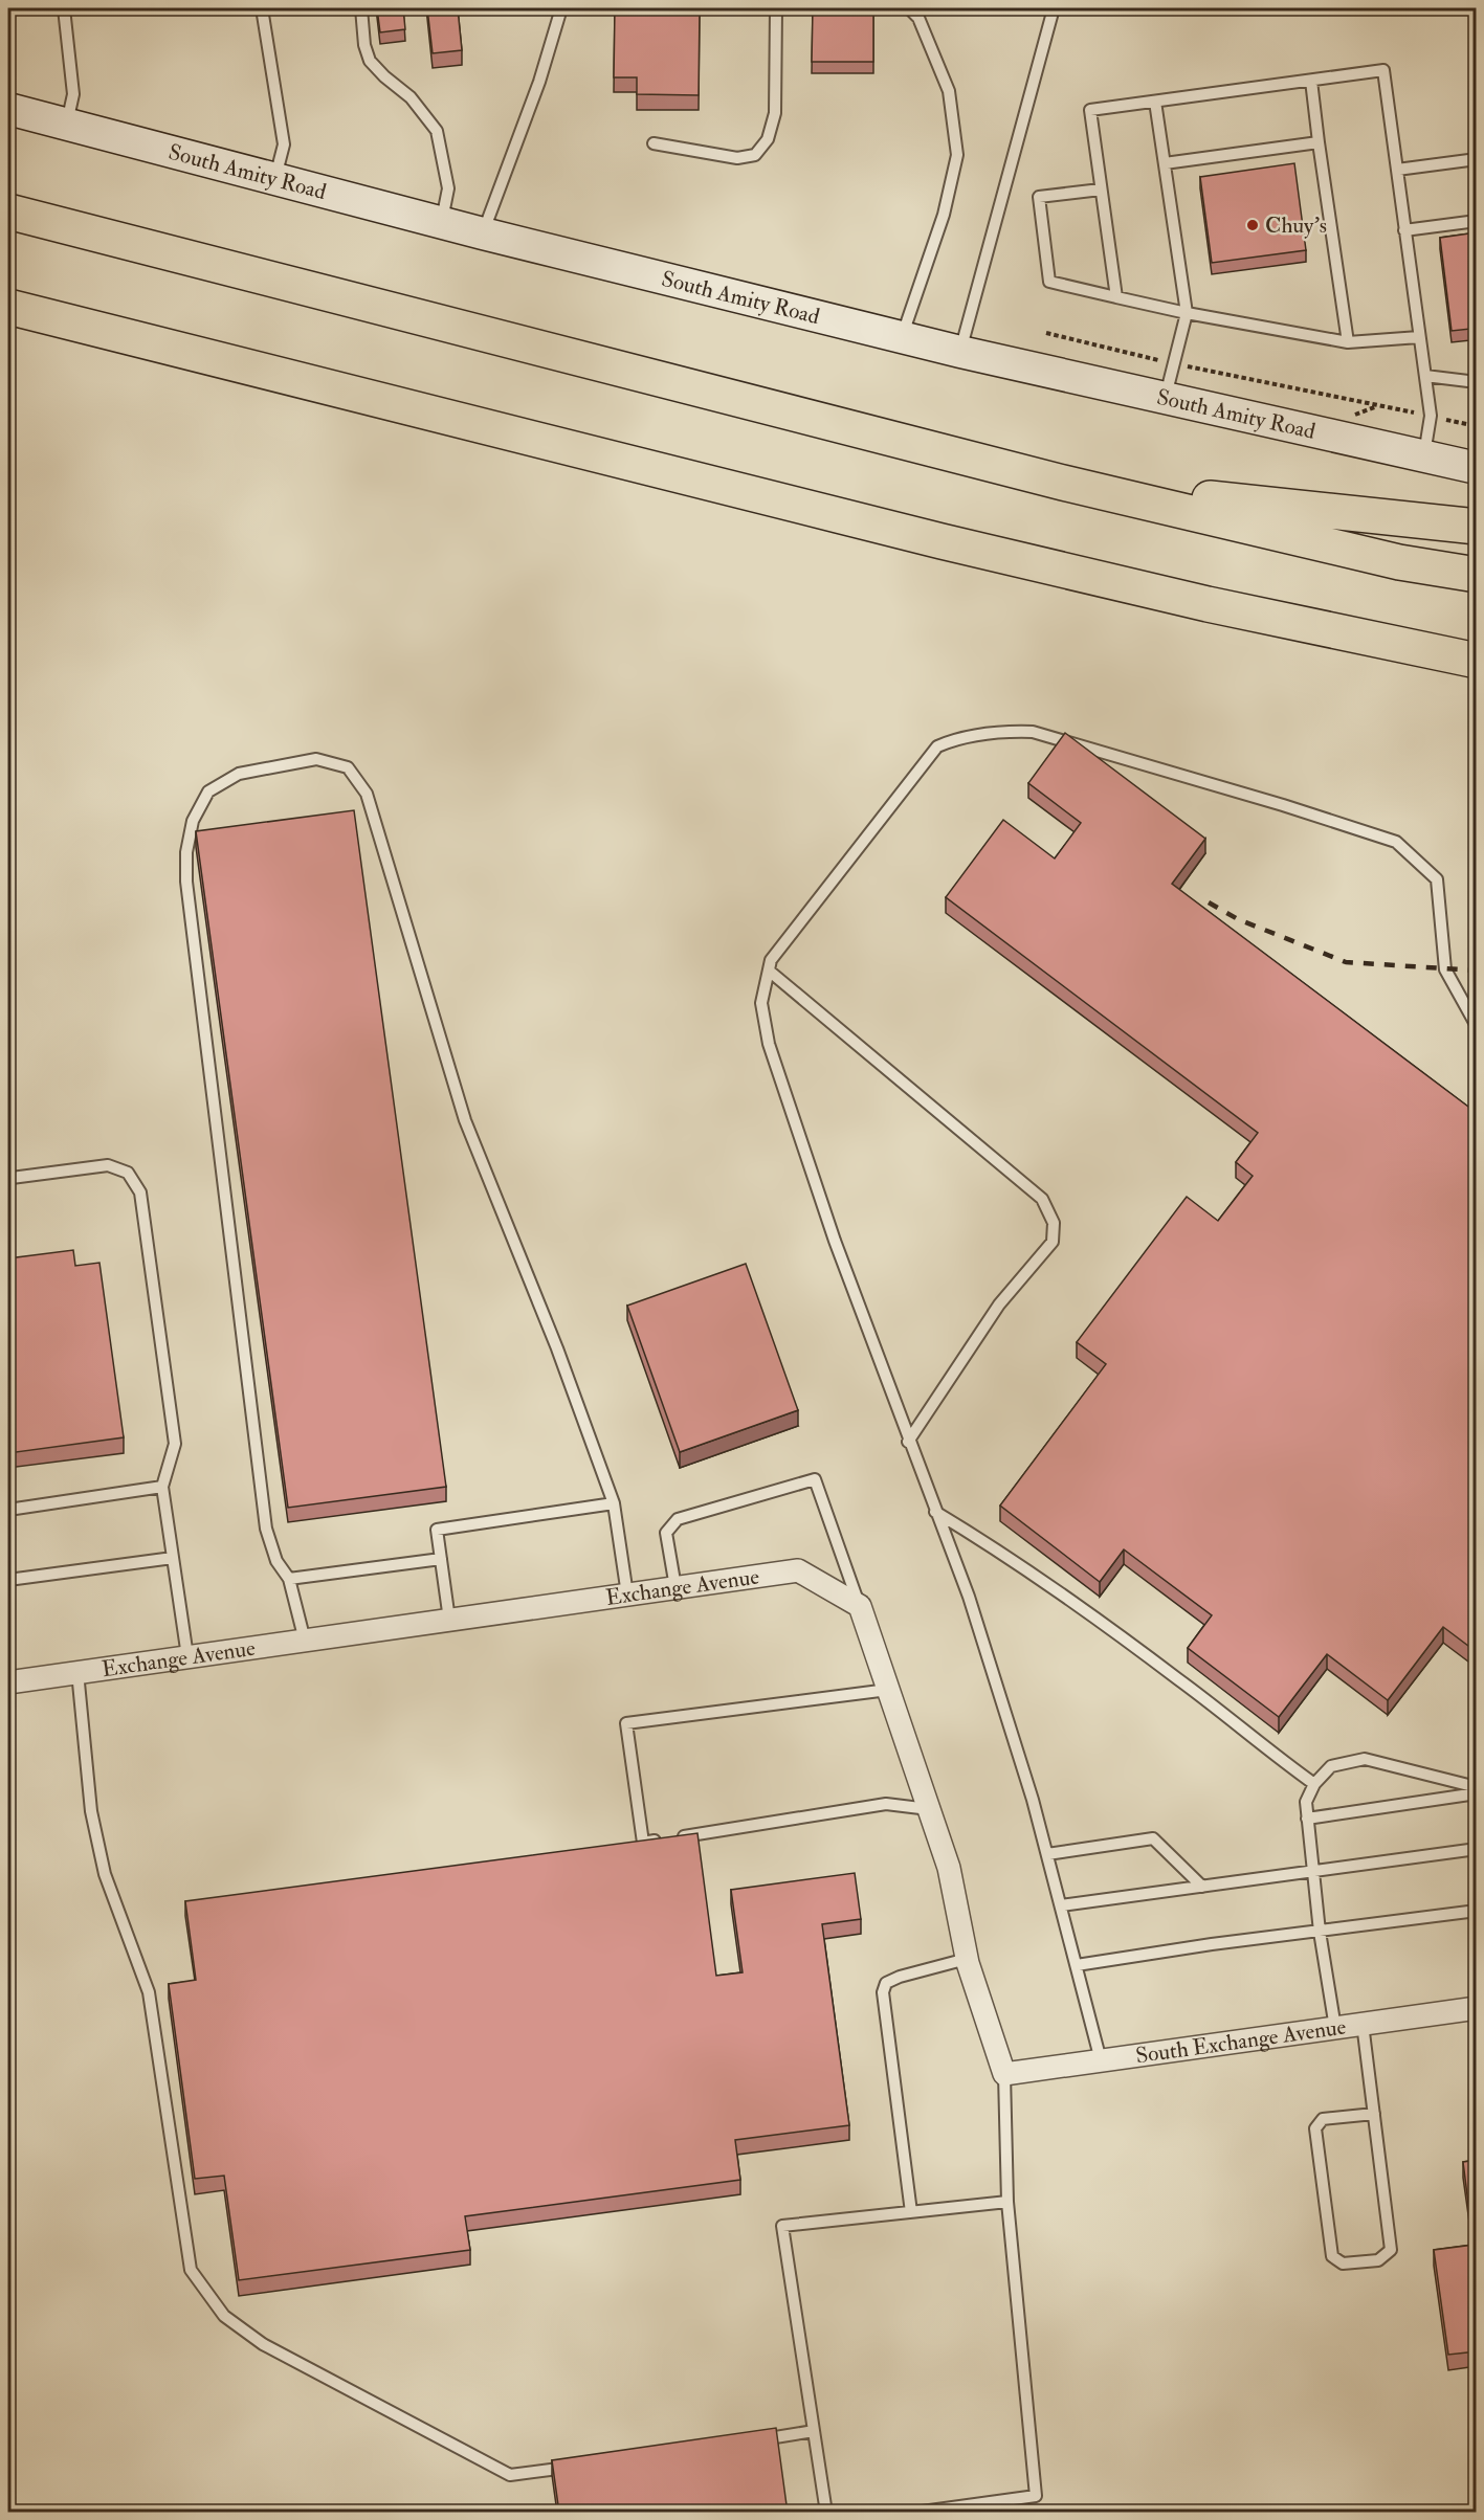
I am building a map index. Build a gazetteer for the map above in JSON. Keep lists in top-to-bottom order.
{
  "streets": {
    "main road": ["South Amity Road"],
    "street": ["Exchange Avenue", "South Exchange Avenue"]
  },
  "places": ["Chuy's"]
}
